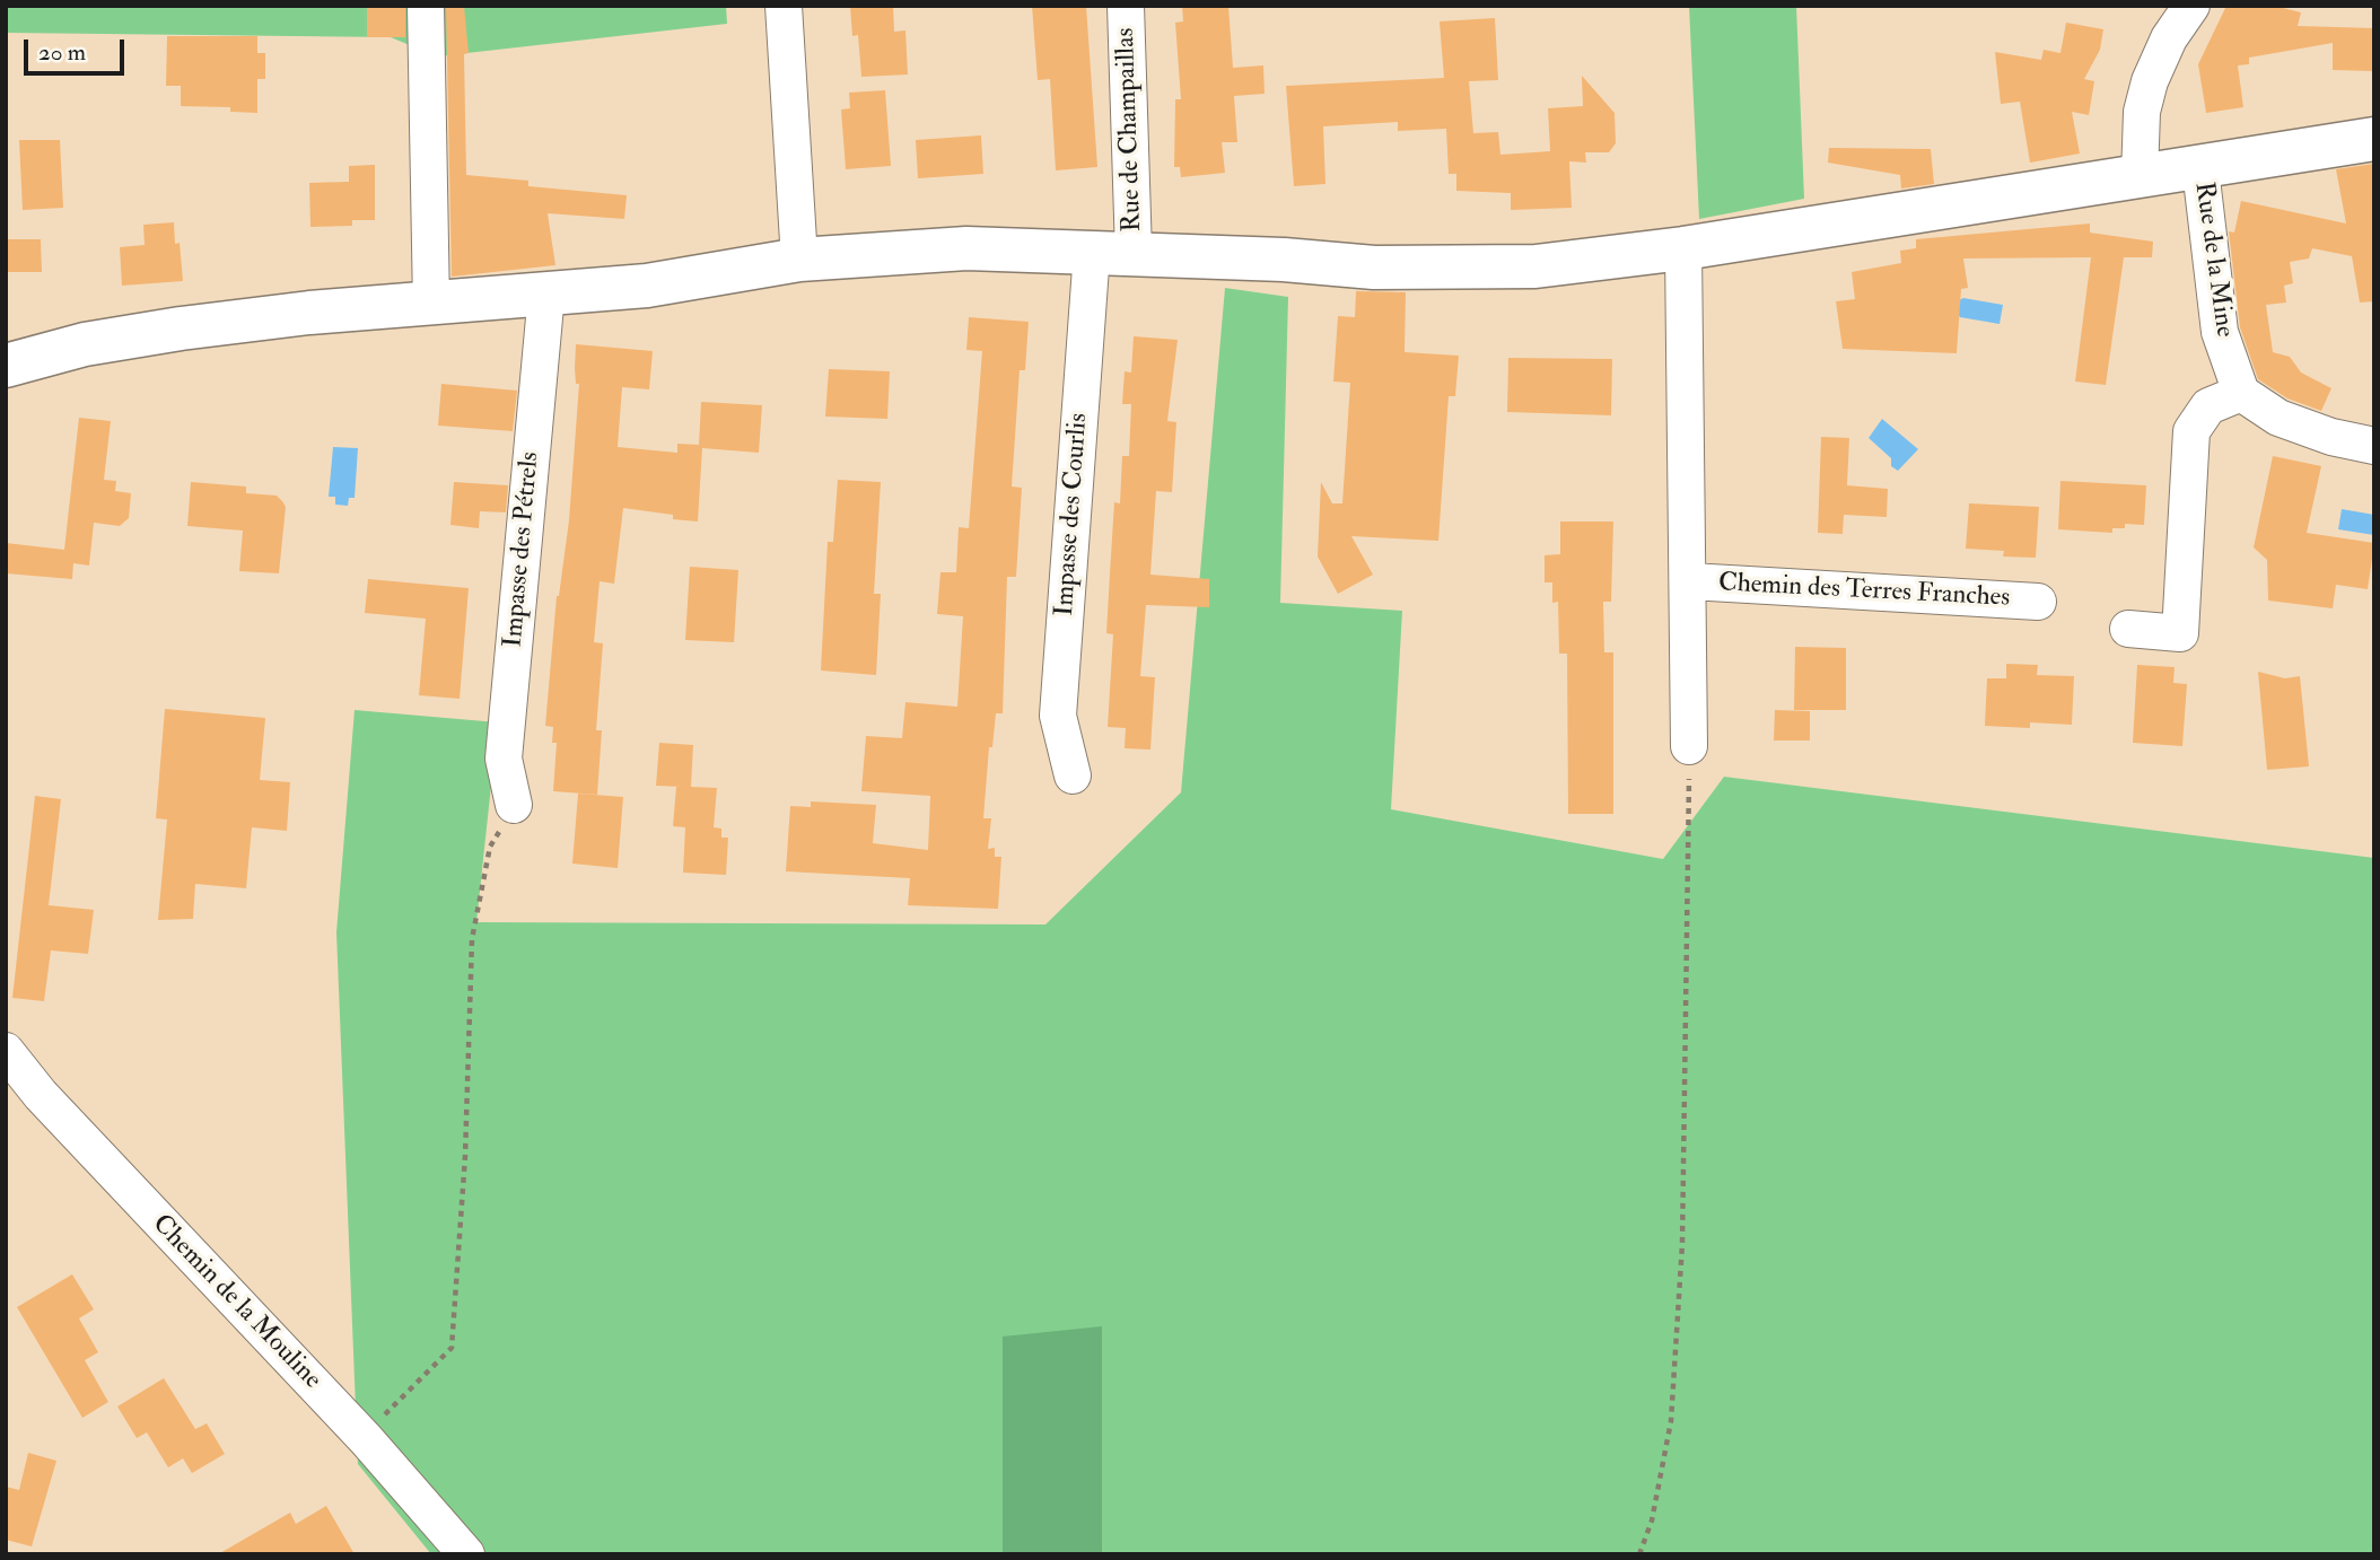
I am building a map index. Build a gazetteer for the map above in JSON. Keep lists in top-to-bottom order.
{
  "streets": {
    "street": [
      "Rue de Champaillas",
      "Rue de la Mine",
      "Impasse des Courlis",
      "Impasse des Pétrels",
      "Chemin des Terres Franches",
      "Chemin de la Mouline"
    ]
  },
  "crossings": [
    ["Rue de Champaillas", "Impasse des Courlis"]
  ],
  "scale_bar": "20 m"
}
